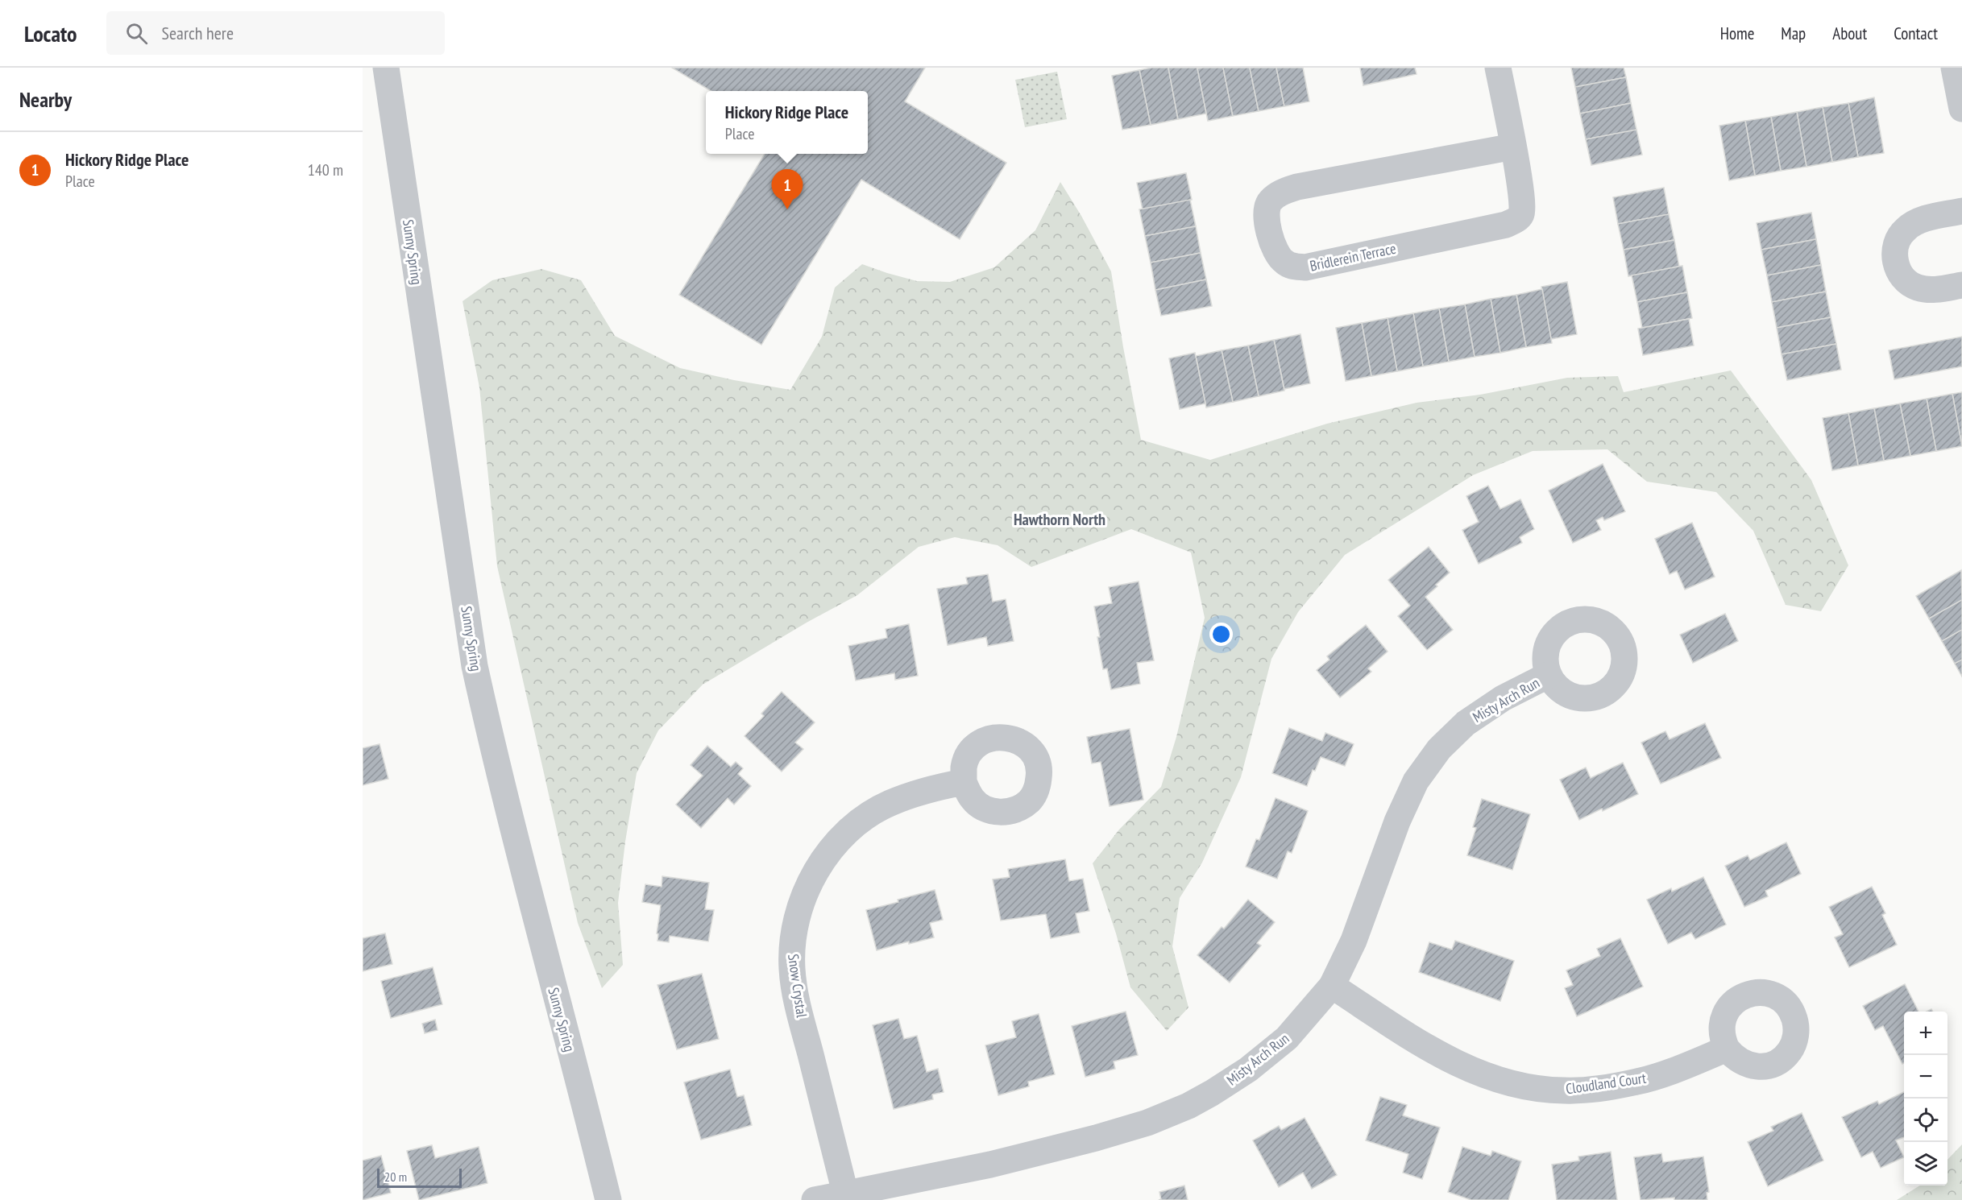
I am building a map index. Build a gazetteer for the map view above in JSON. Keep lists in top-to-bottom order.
{
  "streets": {
    "street": [
      "Sunny Spring",
      "Bridlerein Terrace",
      "Misty Arch Run",
      "Snow Crystal",
      "Cloudland Court"
    ]
  },
  "crossings": [
    ["Misty Arch Run", "Snow Crystal"],
    ["Misty Arch Run", "Cloudland Court"]
  ],
  "districts": ["Hawthorn North"],
  "scale_bar": "20 m",
  "page": {
    "header": "Locato",
    "search": "Search here",
    "nav": [
      "Home",
      "Map",
      "About",
      "Contact"
    ],
    "heading": "Nearby",
    "popup": ["Hickory Ridge Place", "Place"],
    "list": [
      {
        "mark": "1",
        "name": "Hickory Ridge Place",
        "note": "Place",
        "value": "140 m"
      }
    ],
    "pins": "1",
    "map_buttons": ["+", "−"],
    "scale": "20 m"
  }
}
